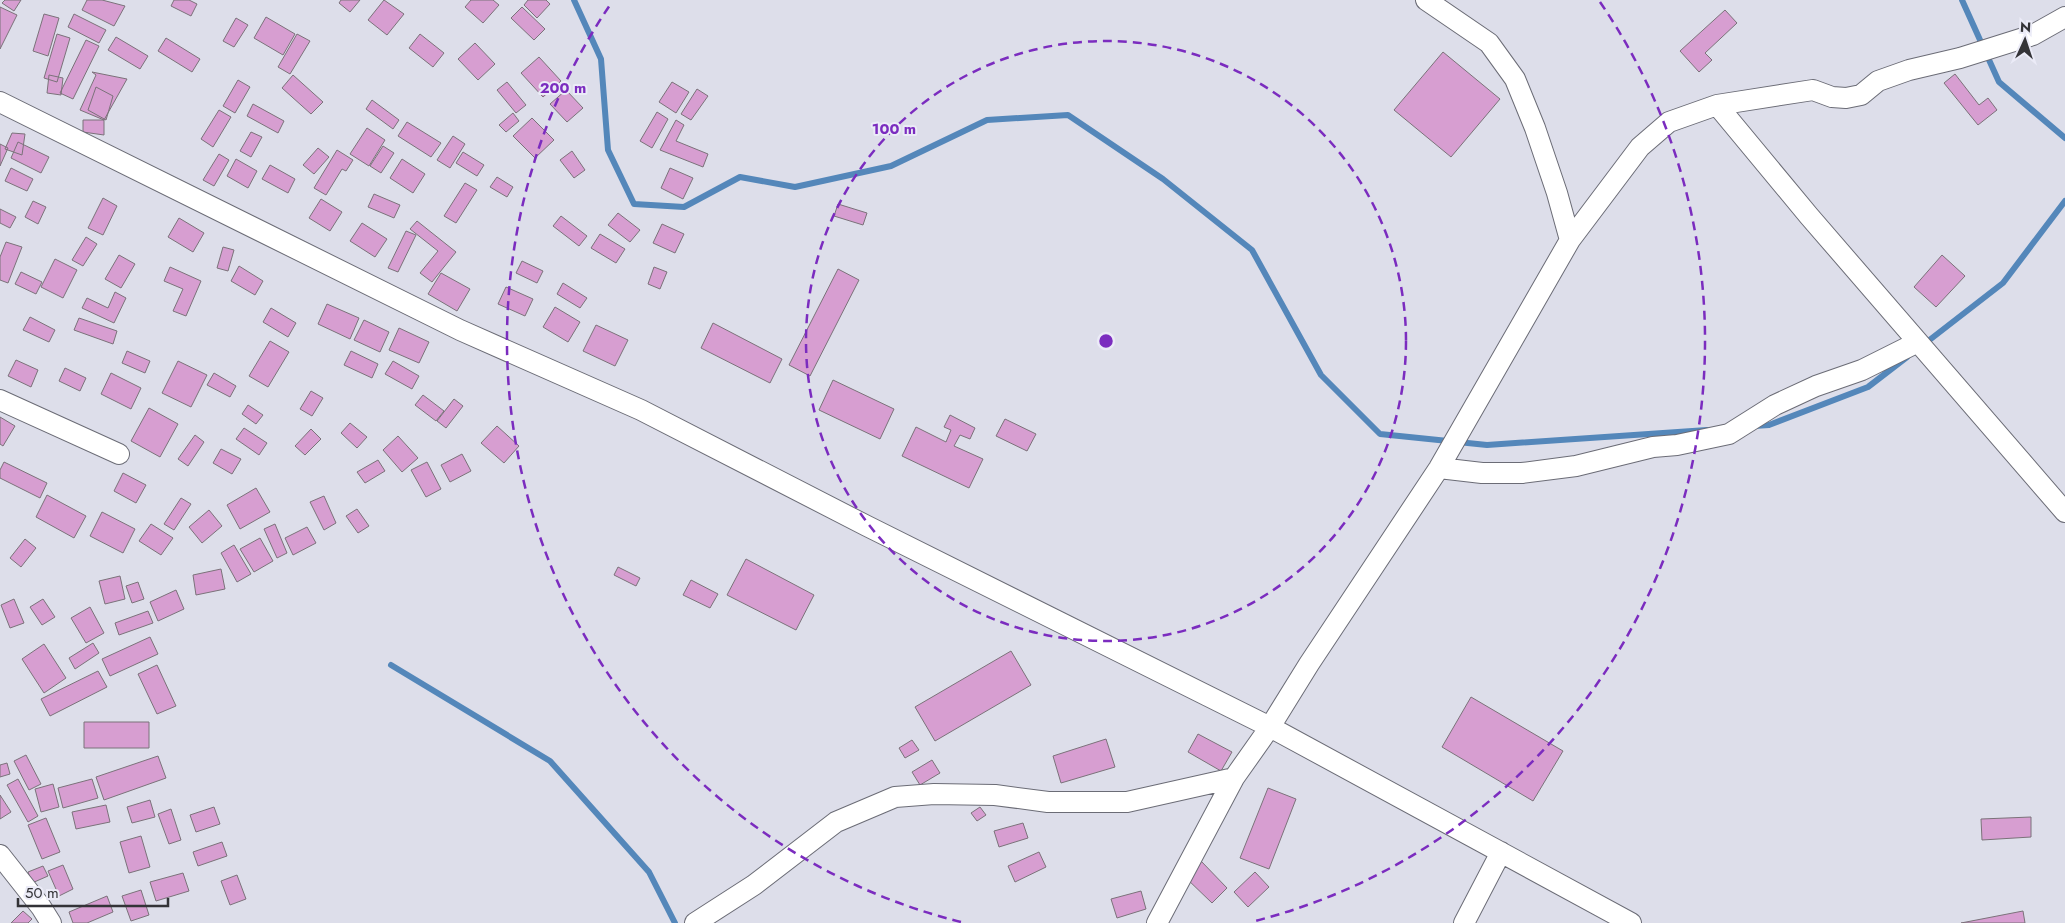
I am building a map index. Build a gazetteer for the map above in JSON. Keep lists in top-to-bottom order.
{
  "scale_bar": "50 m",
  "north": "top",
  "rings": ["200 m", "100 m"]
}
